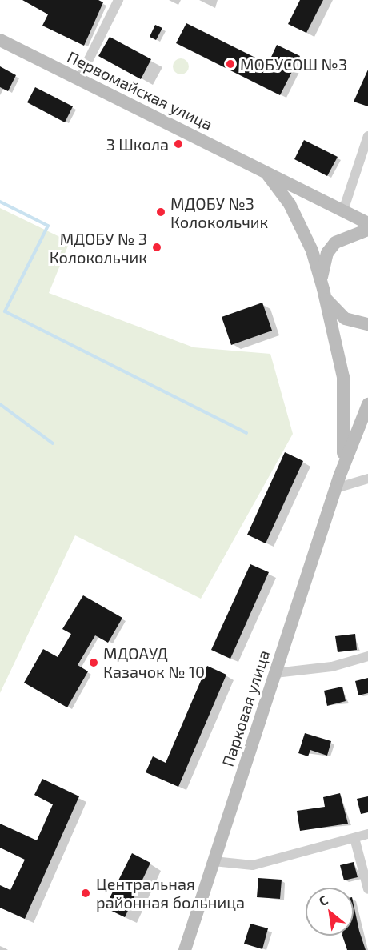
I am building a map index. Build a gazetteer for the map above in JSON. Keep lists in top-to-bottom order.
{
  "streets": {
    "main road": ["Первомайская улица", "Парковая улица"]
  },
  "crossings": [
    ["Первомайская улица", "Парковая улица"]
  ],
  "places": [
    "МОБУСОШ №3",
    "3 Школа",
    "МДОБУ №3 Колокольчик",
    "МДОБУ № 3 Колокольчик",
    "МДОАУД Казачок № 10",
    "Центральная районная больница"
  ],
  "north": "top left"
}
